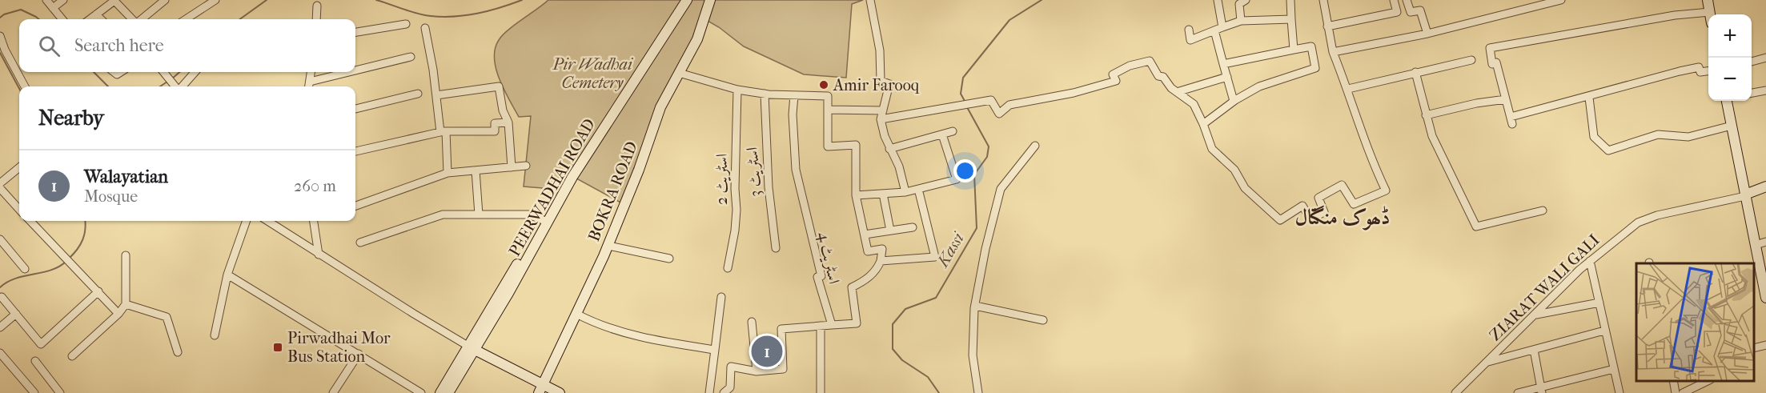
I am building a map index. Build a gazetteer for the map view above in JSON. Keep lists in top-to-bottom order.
{
  "streets": {
    "main road": ["PEERWADHAI ROAD", "BOKRA ROAD"],
    "street": [
      "اسٹریٹ 3",
      "اسٹریٹ 2",
      "اسٹریٹ 4",
      "ZIARAT WALI GALI"
    ]
  },
  "districts": ["ڈھوک منگتال"],
  "water": ["Kassi"],
  "parks": ["Pir Wadhai Cemetery"],
  "places": {
    "other": ["Amir Farooq"],
    "transit": ["Pirwadhai Mor Bus Station"]
  },
  "page": {
    "map_buttons": ["+", "−"],
    "search": "Search here",
    "heading": "Nearby",
    "list": [
      {
        "mark": "1",
        "name": "Walayatian",
        "note": "Mosque",
        "value": "260 m"
      }
    ],
    "pins": "1"
  }
}
